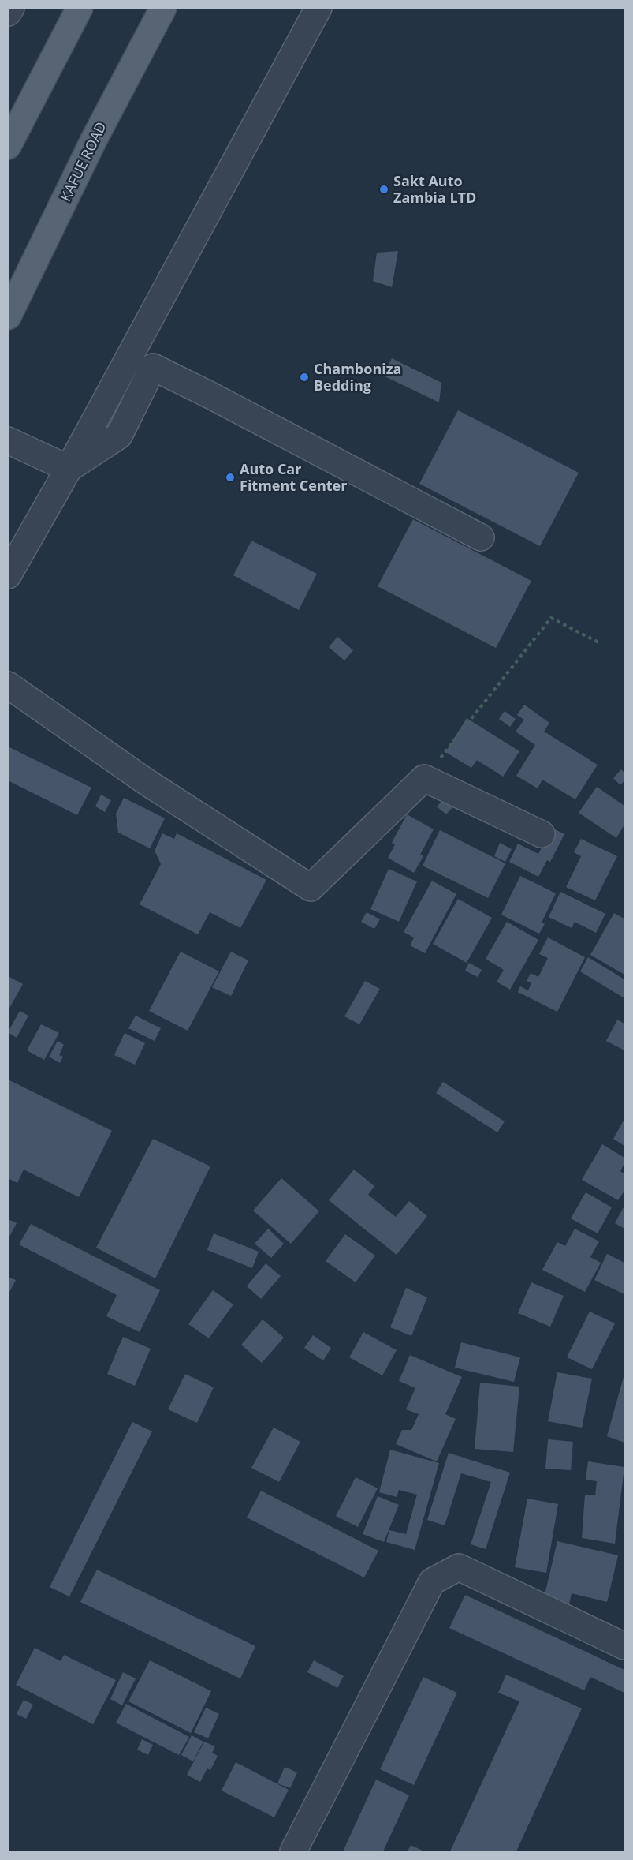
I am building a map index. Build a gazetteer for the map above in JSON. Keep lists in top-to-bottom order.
{
  "streets": {
    "main road": ["KAFUE ROAD"]
  },
  "places": ["Sakt Auto Zambia LTD", "Chamboniza Bedding", "Auto Car Fitment Center"]
}
